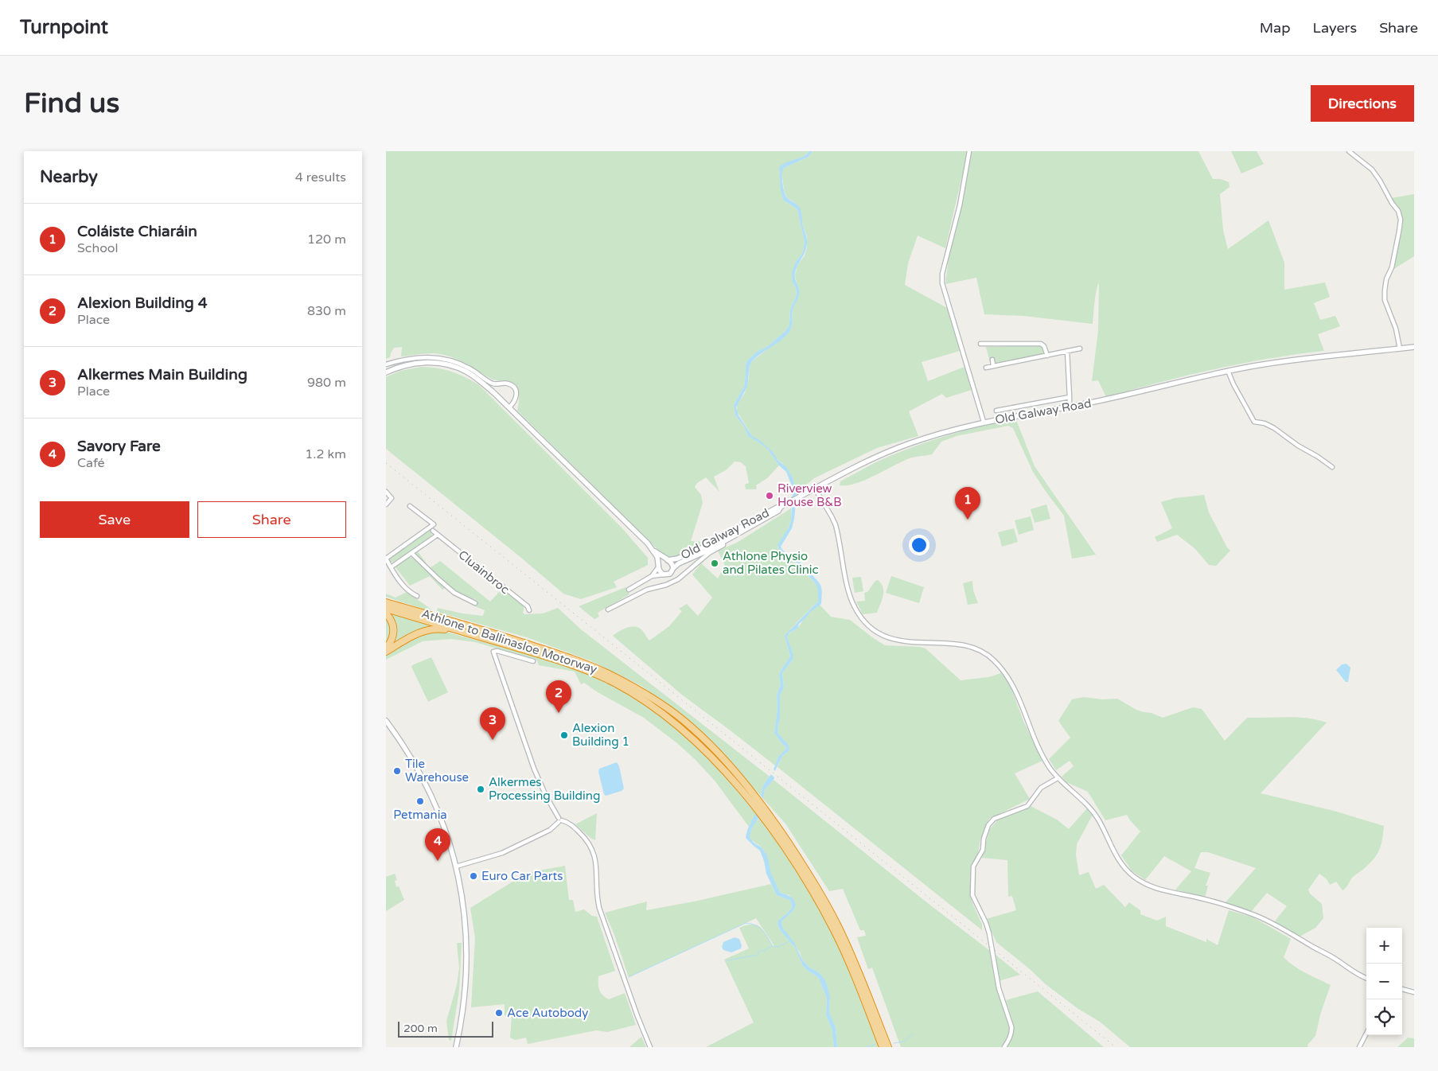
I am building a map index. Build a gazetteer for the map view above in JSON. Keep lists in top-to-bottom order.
{
  "streets": {
    "highway": ["Athlone to Ballinasloe Motorway"],
    "main road": ["Old Galway Road"],
    "street": ["Cluainbroc"]
  },
  "places": [
    "Riverview House B&B",
    "Athlone Physio and Pilates Clinic",
    "Alexion Building 1",
    "Tile Warehouse",
    "Alkermes Processing Building",
    "Petmania",
    "Euro Car Parts",
    "Ace Autobody"
  ],
  "scale_bar": "200 m",
  "page": {
    "header": "Turnpoint",
    "nav": ["Map", "Layers", "Share"],
    "buttons": [
      "Directions",
      ["Save", "Share"]
    ],
    "title": "Find us",
    "heading": ["Nearby", "4 results"],
    "list": [
      {
        "mark": "1",
        "name": "Coláiste Chiaráin",
        "note": "School",
        "value": "120 m"
      },
      {
        "mark": "2",
        "name": "Alexion Building 4",
        "note": "Place",
        "value": "830 m"
      },
      {
        "mark": "3",
        "name": "Alkermes Main Building",
        "note": "Place",
        "value": "980 m"
      },
      {
        "mark": "4",
        "name": "Savory Fare",
        "note": "Café",
        "value": "1.2 km"
      }
    ],
    "pins": [
      "1",
      "2",
      "3",
      "4"
    ],
    "map_buttons": ["+", "−"],
    "scale": "200 m"
  }
}
